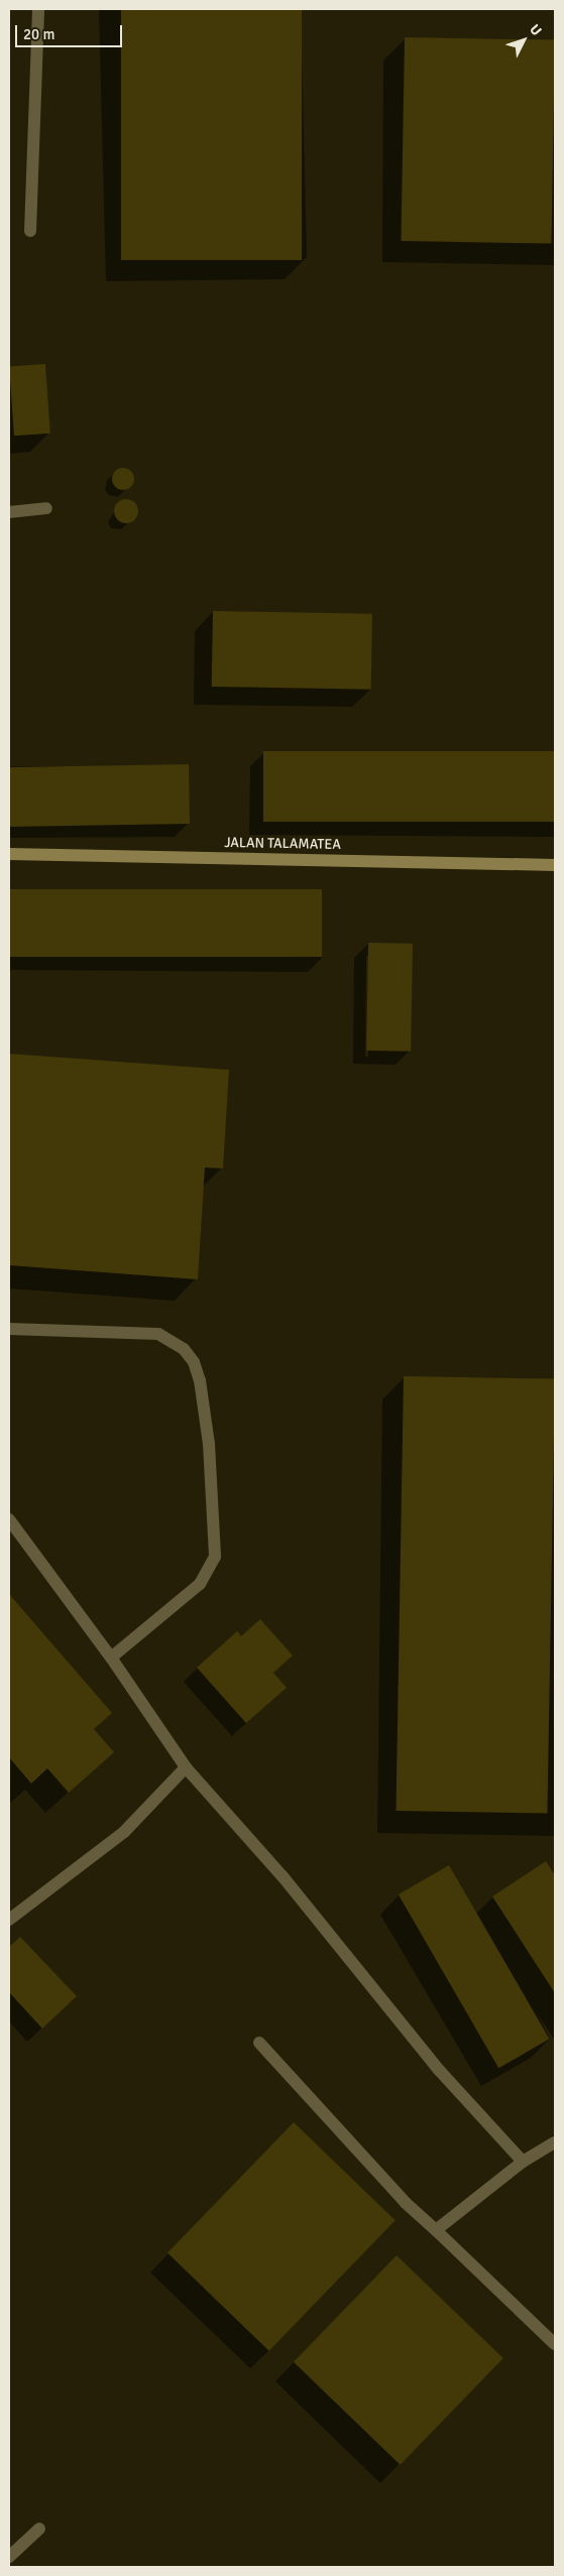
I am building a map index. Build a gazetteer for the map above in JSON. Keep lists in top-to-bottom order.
{
  "streets": {
    "street": ["JALAN TALAMATEA"]
  },
  "scale_bar": "20 m",
  "north": "top right"
}
